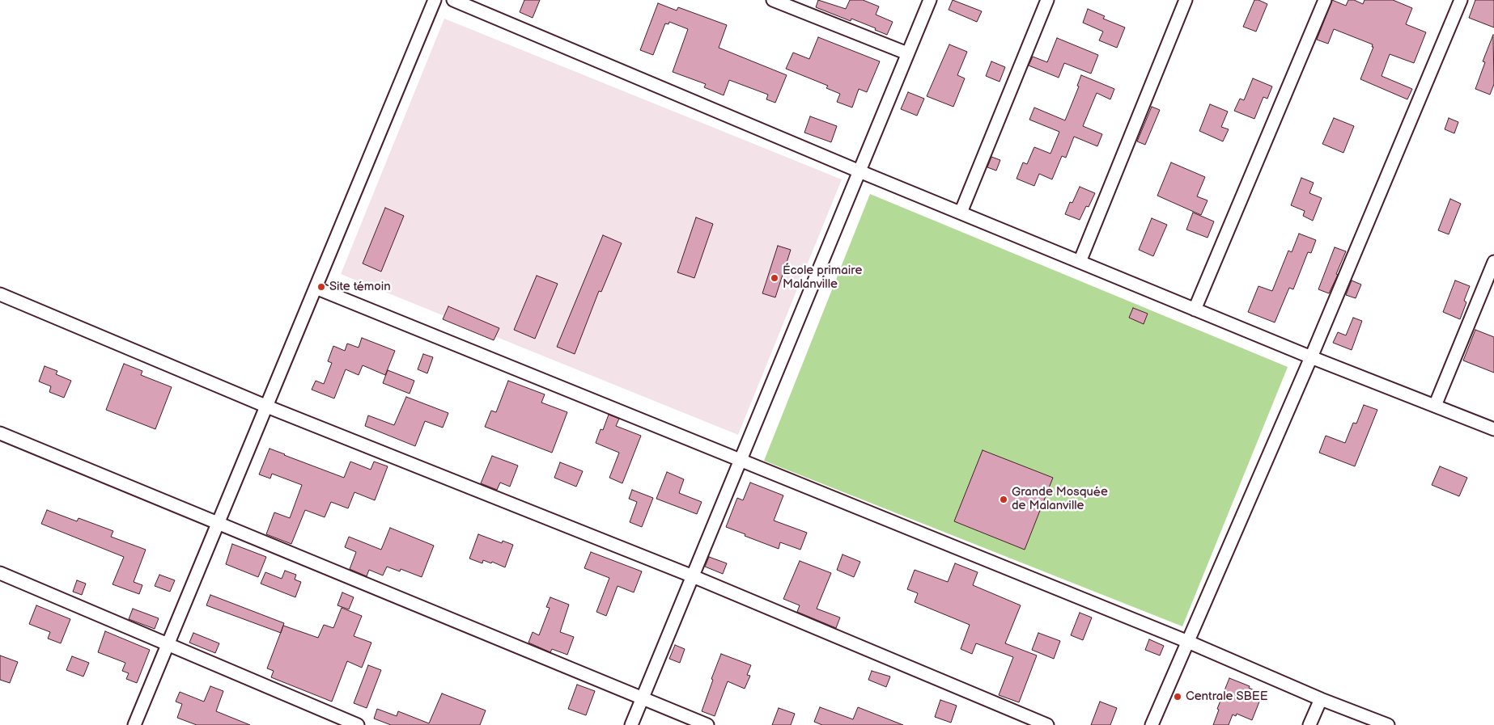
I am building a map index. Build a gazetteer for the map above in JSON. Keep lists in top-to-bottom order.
{
  "places": [
    "École primaire Malanville",
    "Site témoin",
    "Grande Mosquée de Malanville",
    "Centrale SBEE"
  ]
}
